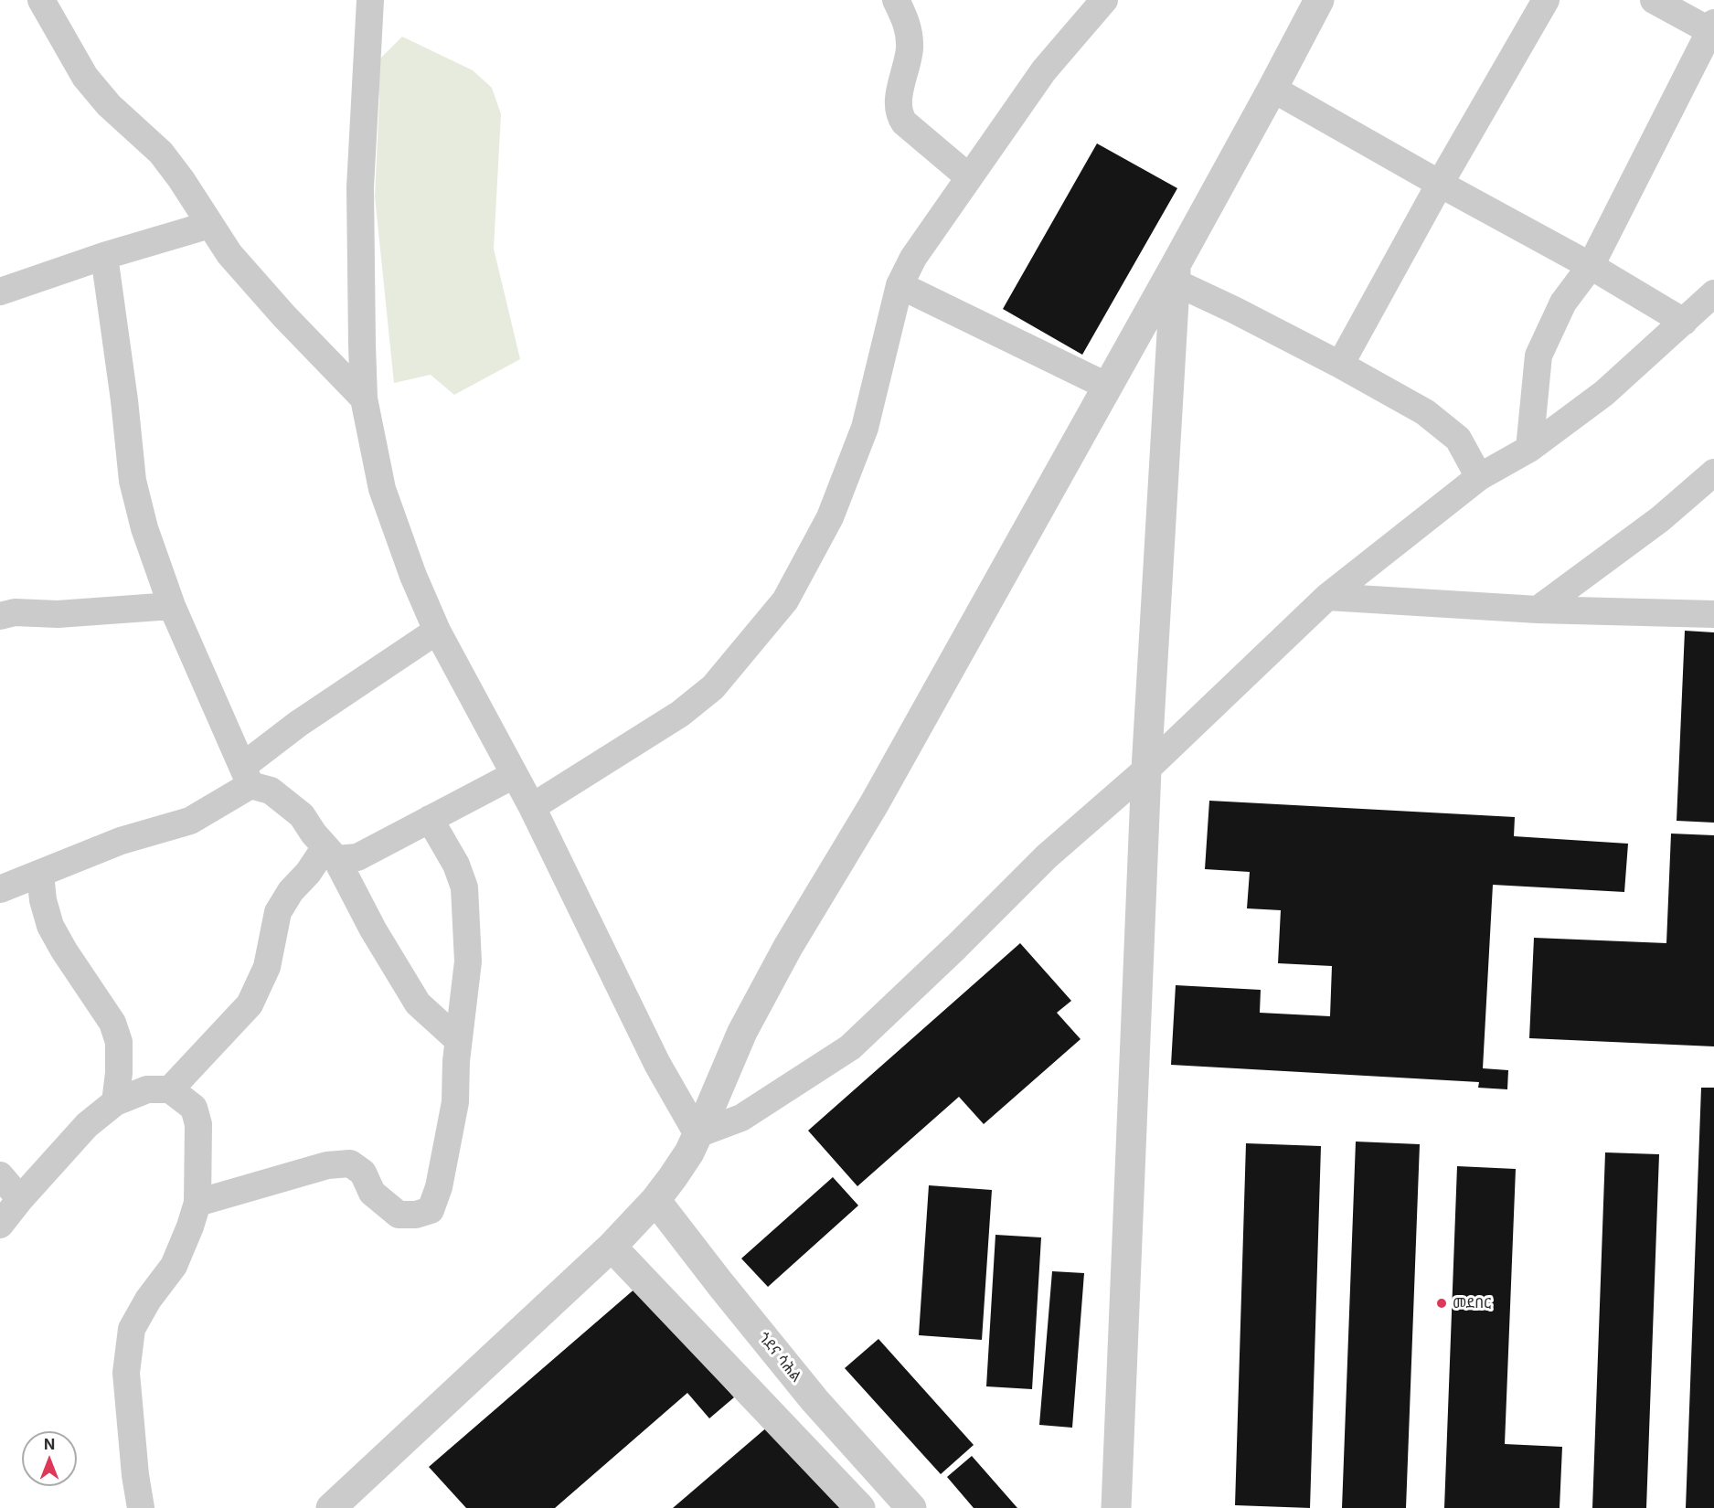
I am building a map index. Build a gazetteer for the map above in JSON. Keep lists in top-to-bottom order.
{
  "streets": {
    "street": ["ጎደና ሳሕል"]
  },
  "places": ["መደበር"],
  "north": "top"
}
